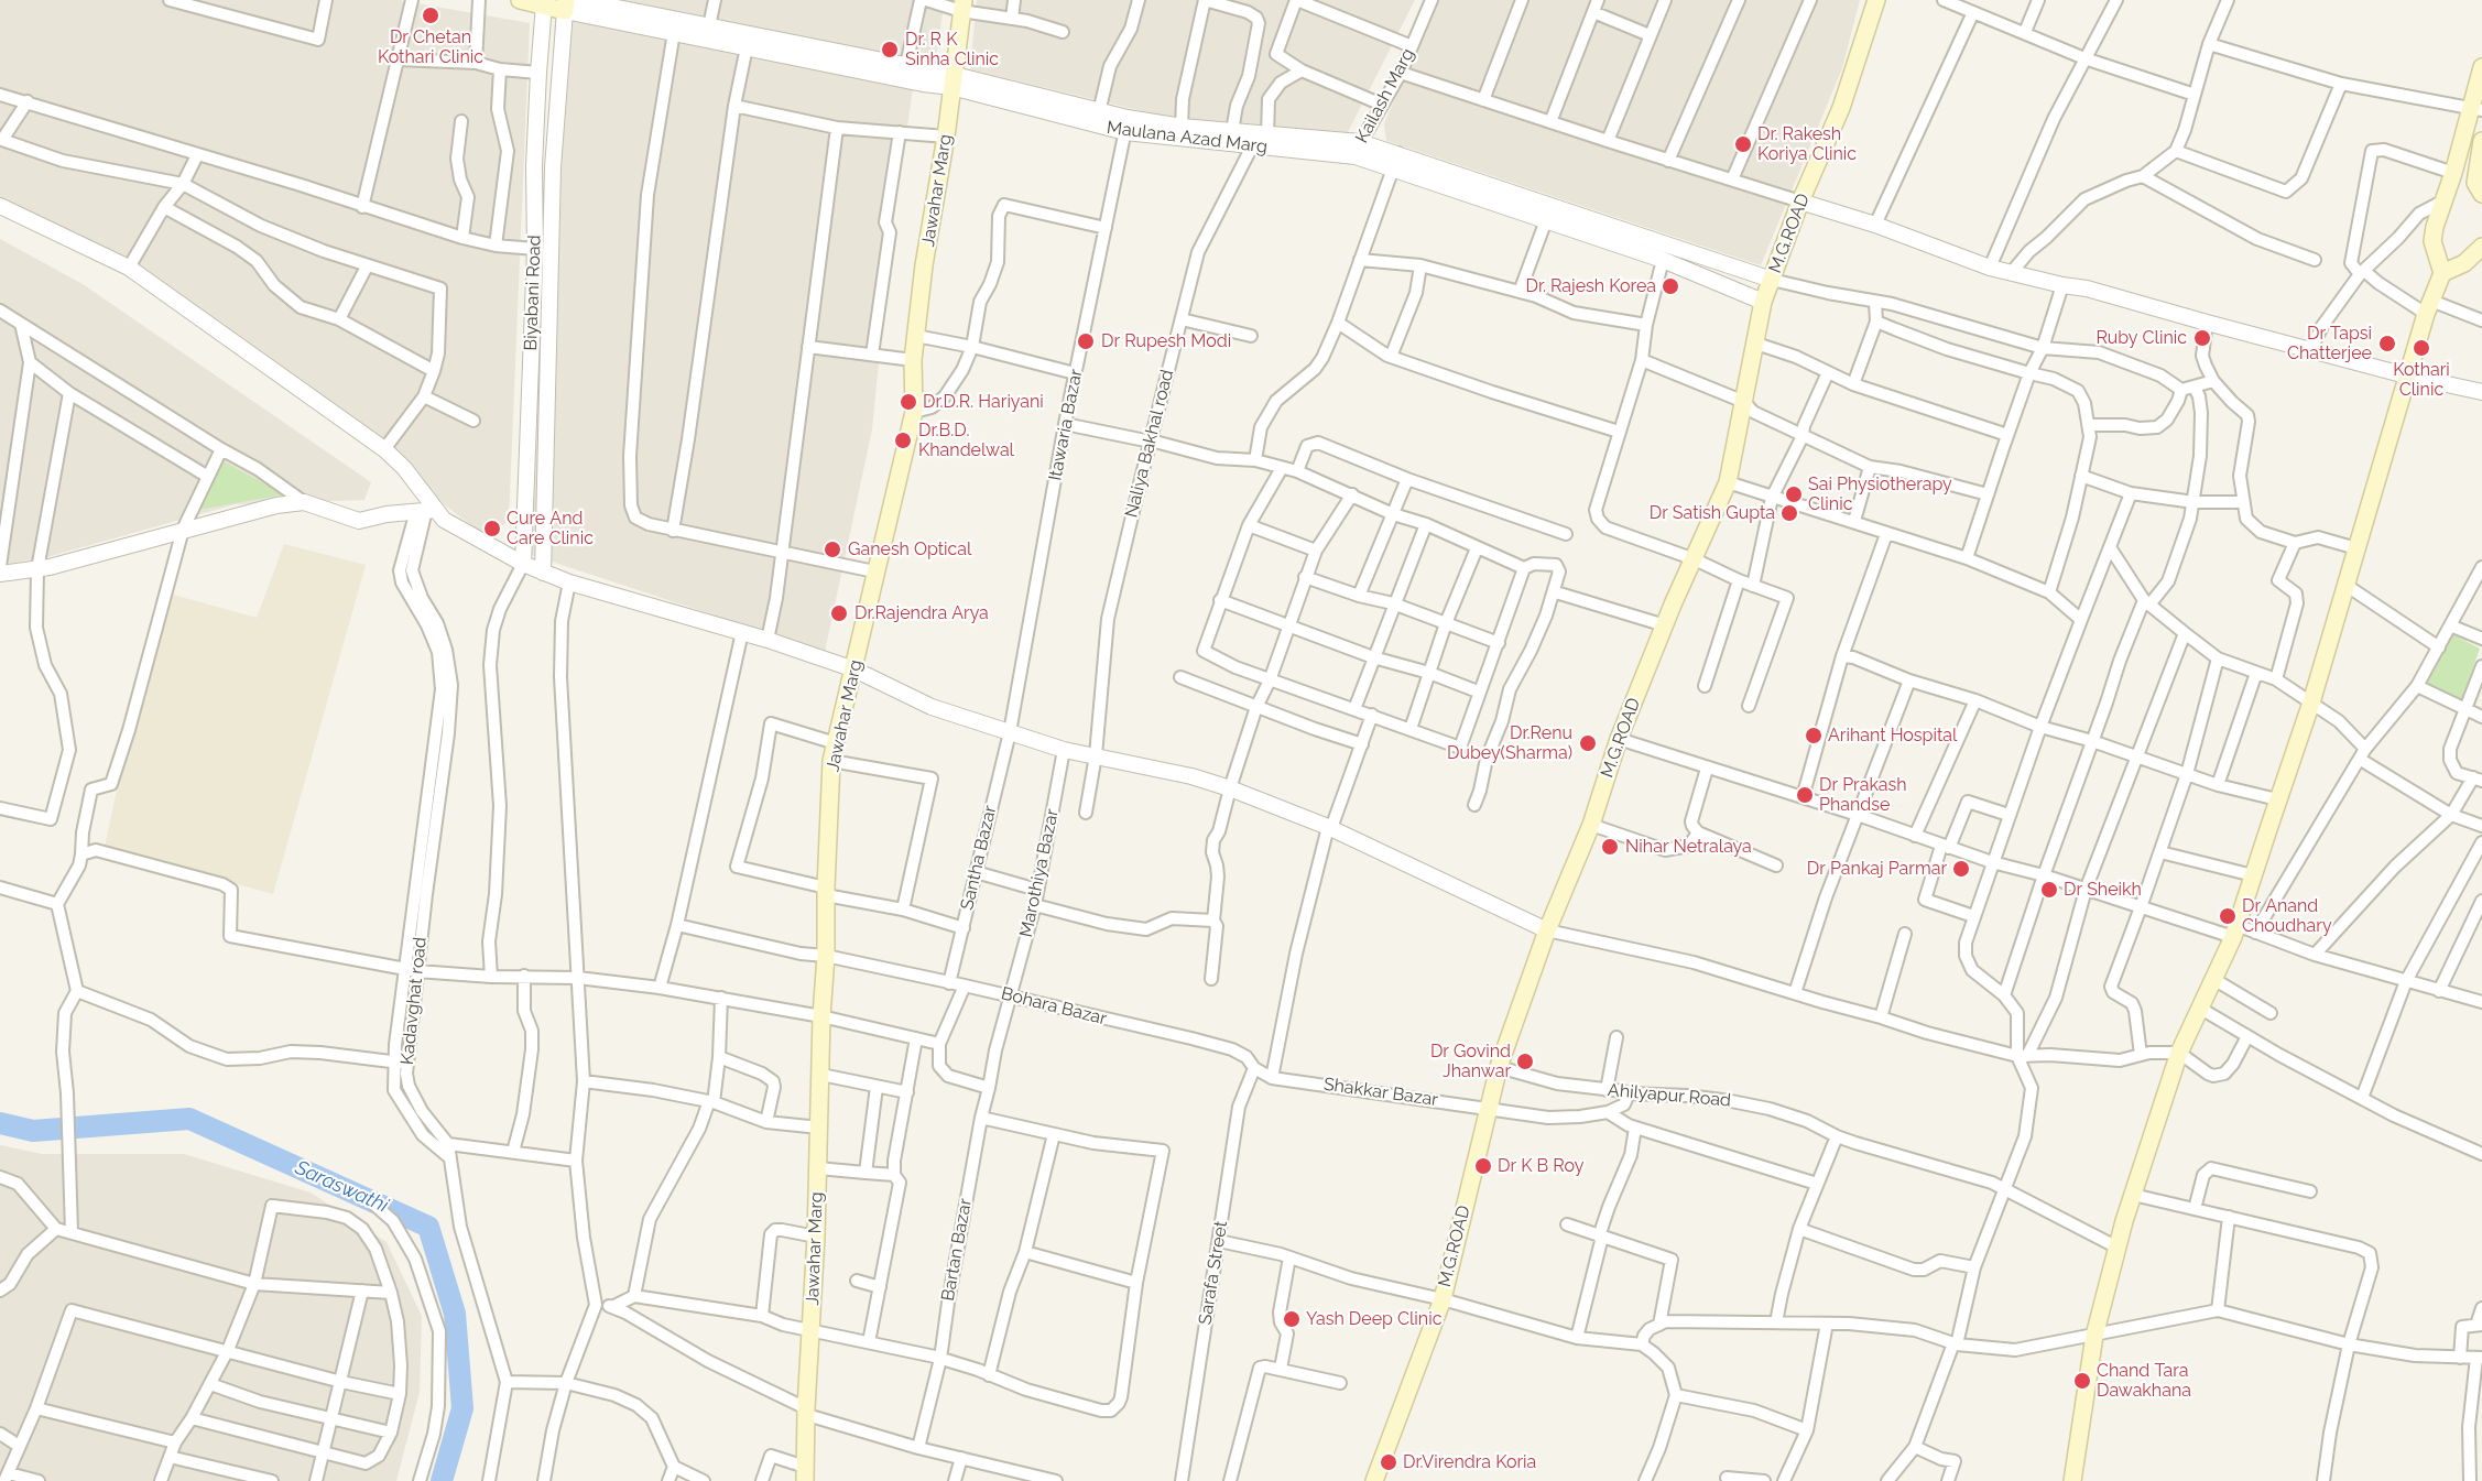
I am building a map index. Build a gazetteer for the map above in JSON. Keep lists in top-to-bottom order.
{
  "streets": {
    "main road": ["Maulana Azad Marg", "Jawahar Marg", "M.G.ROAD"],
    "street": [
      "Kailash Marg",
      "Biyabani Road",
      "Itawaria Bazar",
      "Naliya Bakhal road",
      "Santha Bazar",
      "Marothiya Bazar",
      "Kadavghat road",
      "Bohara Bazar",
      "Shakkar Bazar",
      "Ahilyapur Road",
      "Bartan Bazar",
      "Sarafa Street"
    ]
  },
  "crossings": [
    ["Kailash Marg", "Maulana Azad Marg"],
    ["Maulana Azad Marg", "Jawahar Marg"],
    ["Maulana Azad Marg", "M.G.ROAD"],
    ["Maulana Azad Marg", "Biyabani Road"],
    ["Maulana Azad Marg", "Itawaria Bazar"],
    ["Maulana Azad Marg", "Naliya Bakhal road"],
    ["Jawahar Marg", "Bohara Bazar"],
    ["M.G.ROAD", "Shakkar Bazar"],
    ["M.G.ROAD", "Ahilyapur Road"],
    ["Itawaria Bazar", "Santha Bazar"],
    ["Santha Bazar", "Bohara Bazar"],
    ["Marothiya Bazar", "Bohara Bazar"],
    ["Marothiya Bazar", "Bartan Bazar"],
    ["Bohara Bazar", "Shakkar Bazar"],
    ["Bohara Bazar", "Sarafa Street"]
  ],
  "water": ["Saraswathi"],
  "places": [
    "Dr Chetan Kothari Clinic",
    "Dr. R K Sinha Clinic",
    "Dr. Rakesh Koriya Clinic",
    "Dr. Rajesh Korea",
    "Ruby Clinic",
    "Dr Rupesh Modi",
    "Dr Tapsi Chatterjee",
    "Kothari Clinic",
    "Dr.D.R. Hariyani",
    "Dr.B.D. Khandelwal",
    "Sai Physiotherapy Clinic",
    "Dr Satish Gupta",
    "Cure And Care Clinic",
    "Ganesh Optical",
    "Dr.Rajendra Arya",
    "Arihant Hospital",
    "Dr.Renu Dubey(Sharma)",
    "Dr Prakash Phandse",
    "Nihar Netralaya",
    "Dr Pankaj Parmar",
    "Dr Sheikh",
    "Dr Anand Choudhary",
    "Dr Govind Jhanwar",
    "Dr K B Roy",
    "Yash Deep Clinic",
    "Chand Tara Dawakhana",
    "Dr.Virendra Koria"
  ]
}
